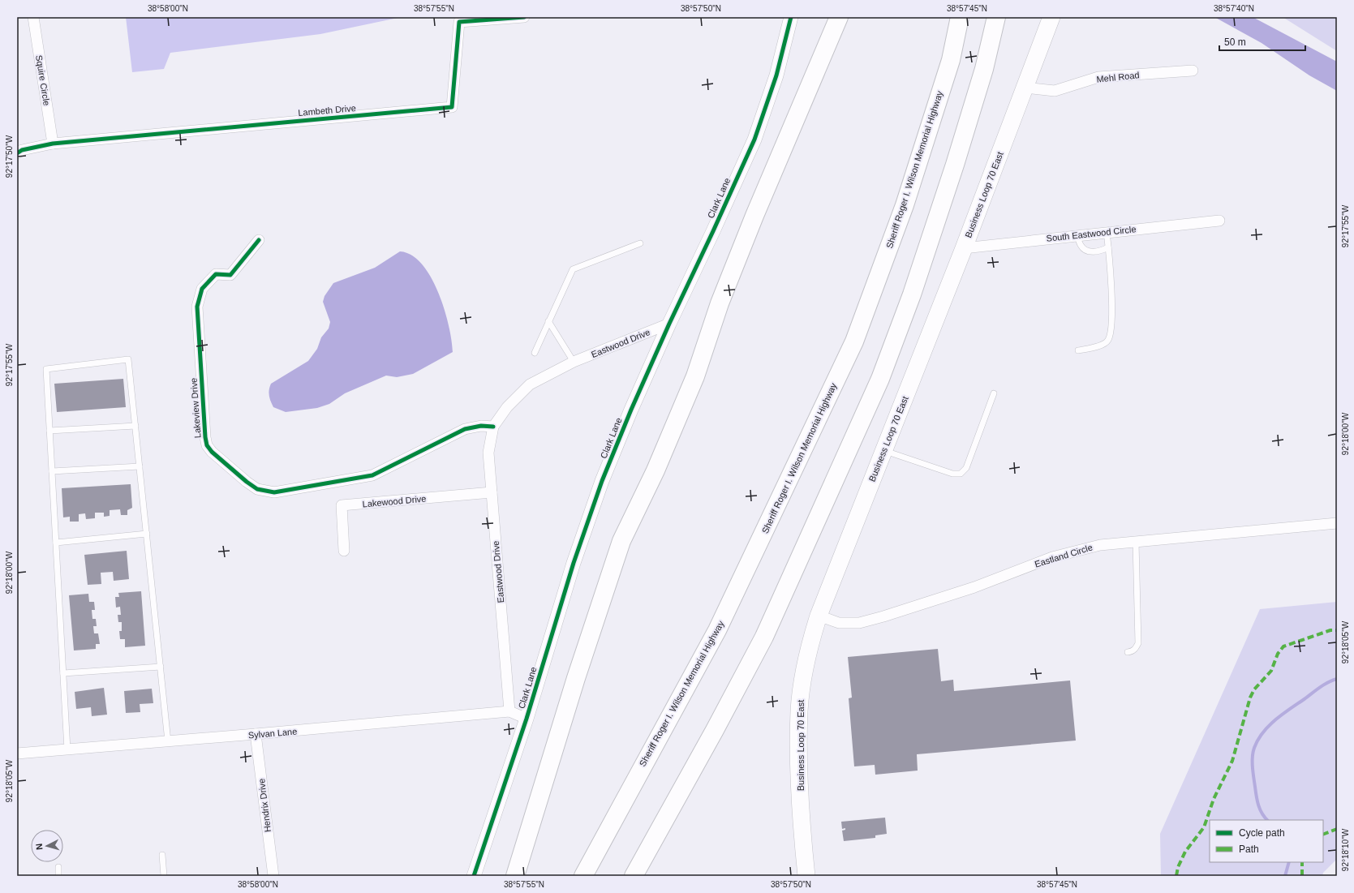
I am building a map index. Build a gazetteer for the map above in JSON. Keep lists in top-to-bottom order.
{
  "streets": {
    "highway": ["Sheriff Roger I. Wilson Memorial Highway"],
    "main road": ["Business Loop 70 East"],
    "street": [
      "Mehl Road",
      "Squire Circle",
      "Lambeth Drive",
      "Clark Lane",
      "South Eastwood Circle",
      "Eastwood Drive",
      "Lakeview Drive",
      "Lakewood Drive",
      "Eastland Circle",
      "Sylvan Lane",
      "Hendrix Drive"
    ]
  },
  "crossings": [
    ["Mehl Road", "Business Loop 70 East"],
    ["Squire Circle", "Lambeth Drive"],
    ["Business Loop 70 East", "South Eastwood Circle"],
    ["Business Loop 70 East", "Eastland Circle"],
    ["Clark Lane", "Eastwood Drive"],
    ["Clark Lane", "Sylvan Lane"],
    ["Eastwood Drive", "Lakeview Drive"],
    ["Eastwood Drive", "Lakewood Drive"],
    ["Eastwood Drive", "Sylvan Lane"],
    ["Sylvan Lane", "Hendrix Drive"]
  ],
  "legend": ["Cycle path", "Path"],
  "scale_bar": "50 m",
  "north": "left",
  "coordinates": [
    "38°58'00\"N",
    "38°57'55\"N",
    "38°57'50\"N",
    "38°57'45\"N",
    "38°57'40\"N",
    "92°17'50\"W",
    "92°17'55\"W",
    "92°18'00\"W",
    "92°18'05\"W",
    "92°18'10\"W"
  ]
}
